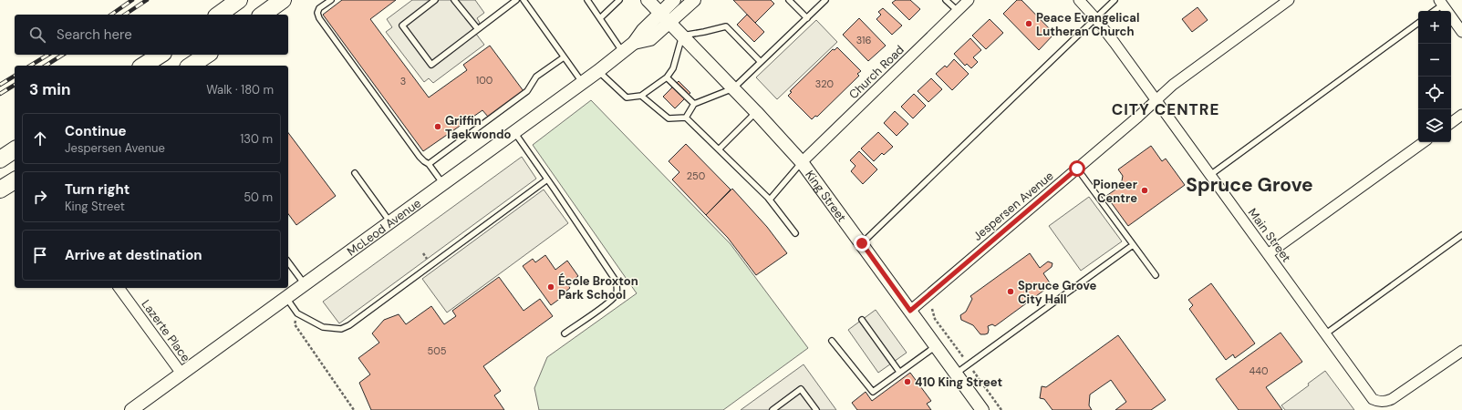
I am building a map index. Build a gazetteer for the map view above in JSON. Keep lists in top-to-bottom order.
{
  "streets": {
    "street": [
      "Church Road",
      "King Street",
      "Jespersen Avenue",
      "McLeod Avenue",
      "Main Street",
      "Lazerte Place"
    ]
  },
  "crossings": [
    ["Church Road", "King Street"],
    ["King Street", "Jespersen Avenue"],
    ["King Street", "McLeod Avenue"],
    ["Jespersen Avenue", "Main Street"],
    ["McLeod Avenue", "Lazerte Place"]
  ],
  "districts": ["CITY CENTRE", "Spruce Grove"],
  "places": [
    "Peace Evangelical Lutheran Church",
    "Griffin Taekwondo",
    "Pioneer Centre",
    "École Broxton Park School",
    "Spruce Grove City Hall",
    "410 King Street"
  ],
  "house_numbers": [
    "316",
    "100",
    "3",
    "320",
    "250",
    "505",
    "440"
  ],
  "page": {
    "map_buttons": ["+", "−"],
    "search": "Search here",
    "heading": ["3 min", "Walk · 180 m"],
    "list": [
      ["Continue", "Jespersen Avenue", "130 m"],
      ["Turn right", "King Street", "50 m"],
      "Arrive at destination"
    ]
  }
}
